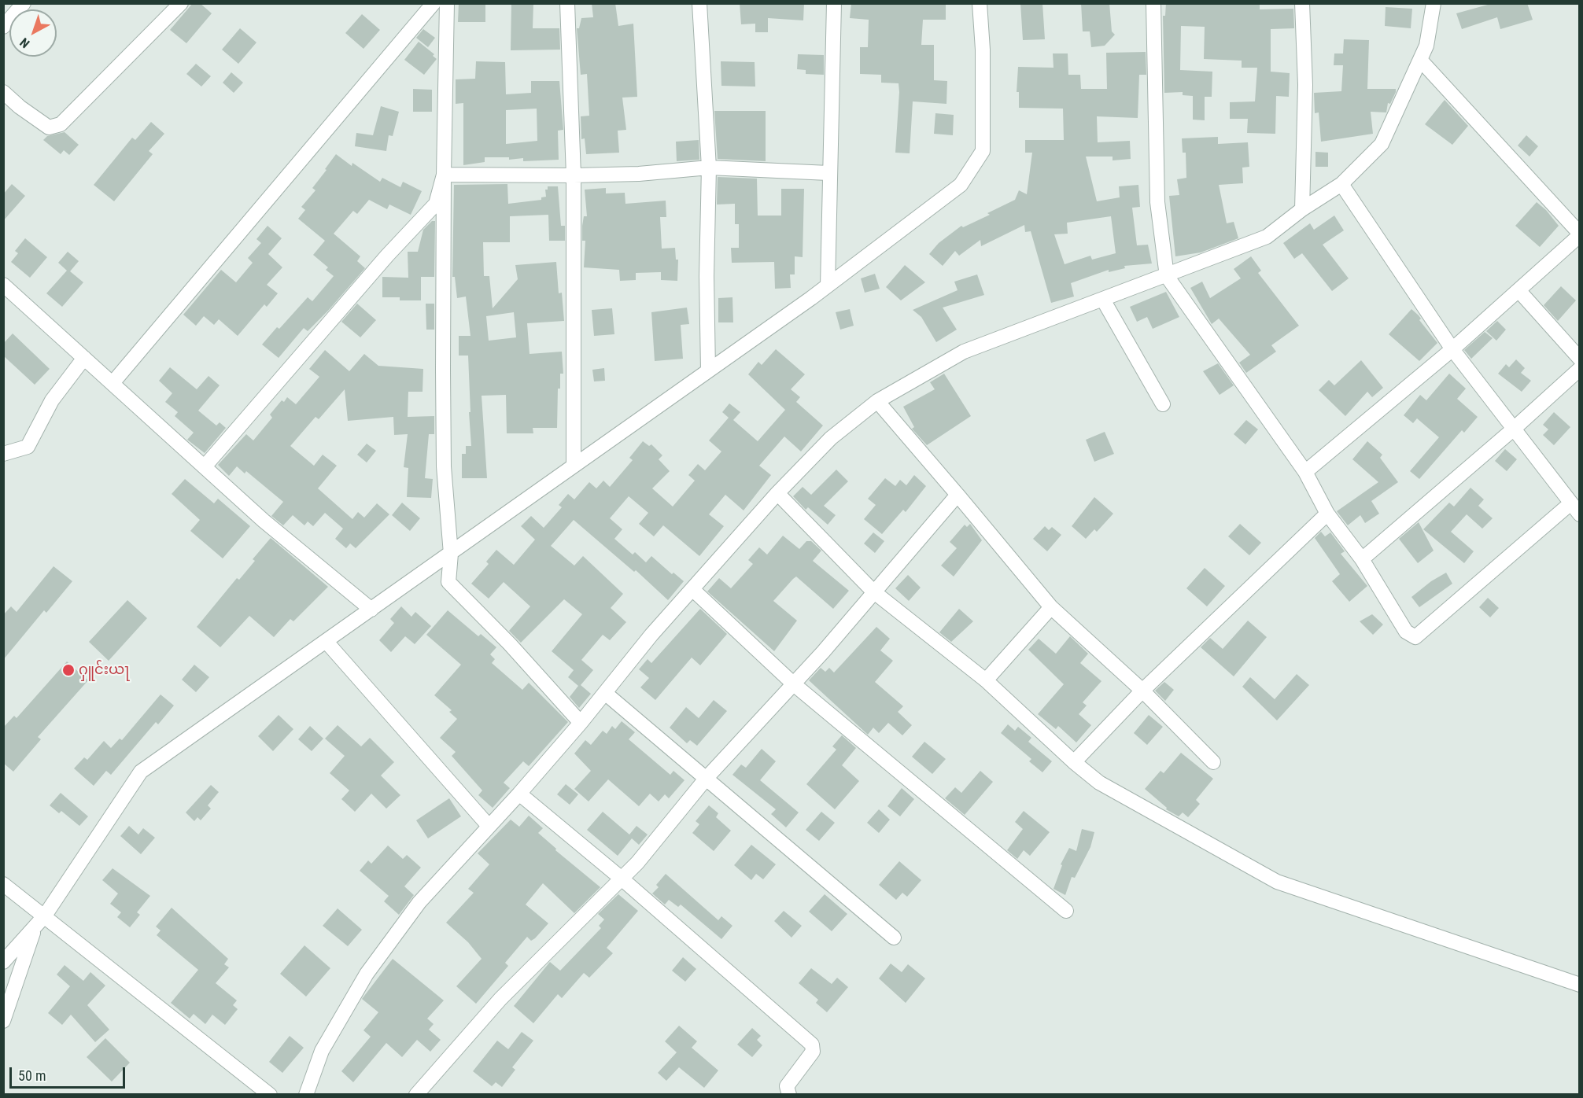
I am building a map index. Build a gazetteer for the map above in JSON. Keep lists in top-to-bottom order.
{
  "places": ["ႁူင်းယႃ"],
  "scale_bar": "50 m",
  "north": "bottom left"
}
